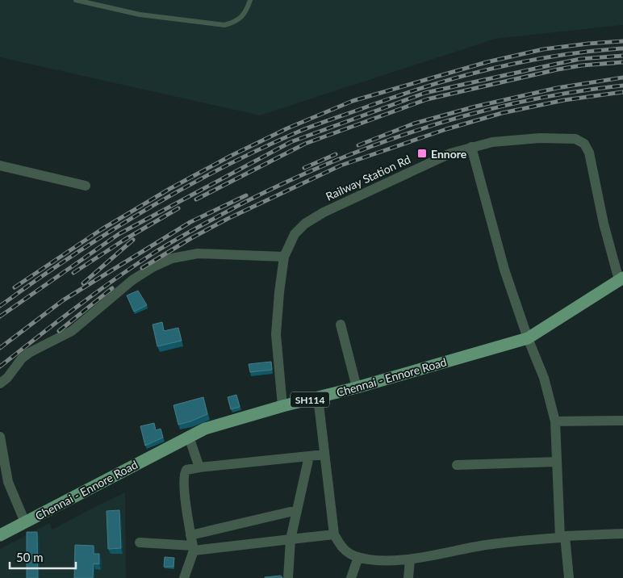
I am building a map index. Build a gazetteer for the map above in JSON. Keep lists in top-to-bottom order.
{
  "streets": {
    "main road": ["Chennai - Ennore Road", "SH114"],
    "street": ["Railway Station Rd"]
  },
  "crossings": [
    ["Railway Station Rd", "Chennai - Ennore Road"]
  ],
  "places": {
    "transit": ["Ennore"]
  },
  "scale_bar": "50 m"
}
